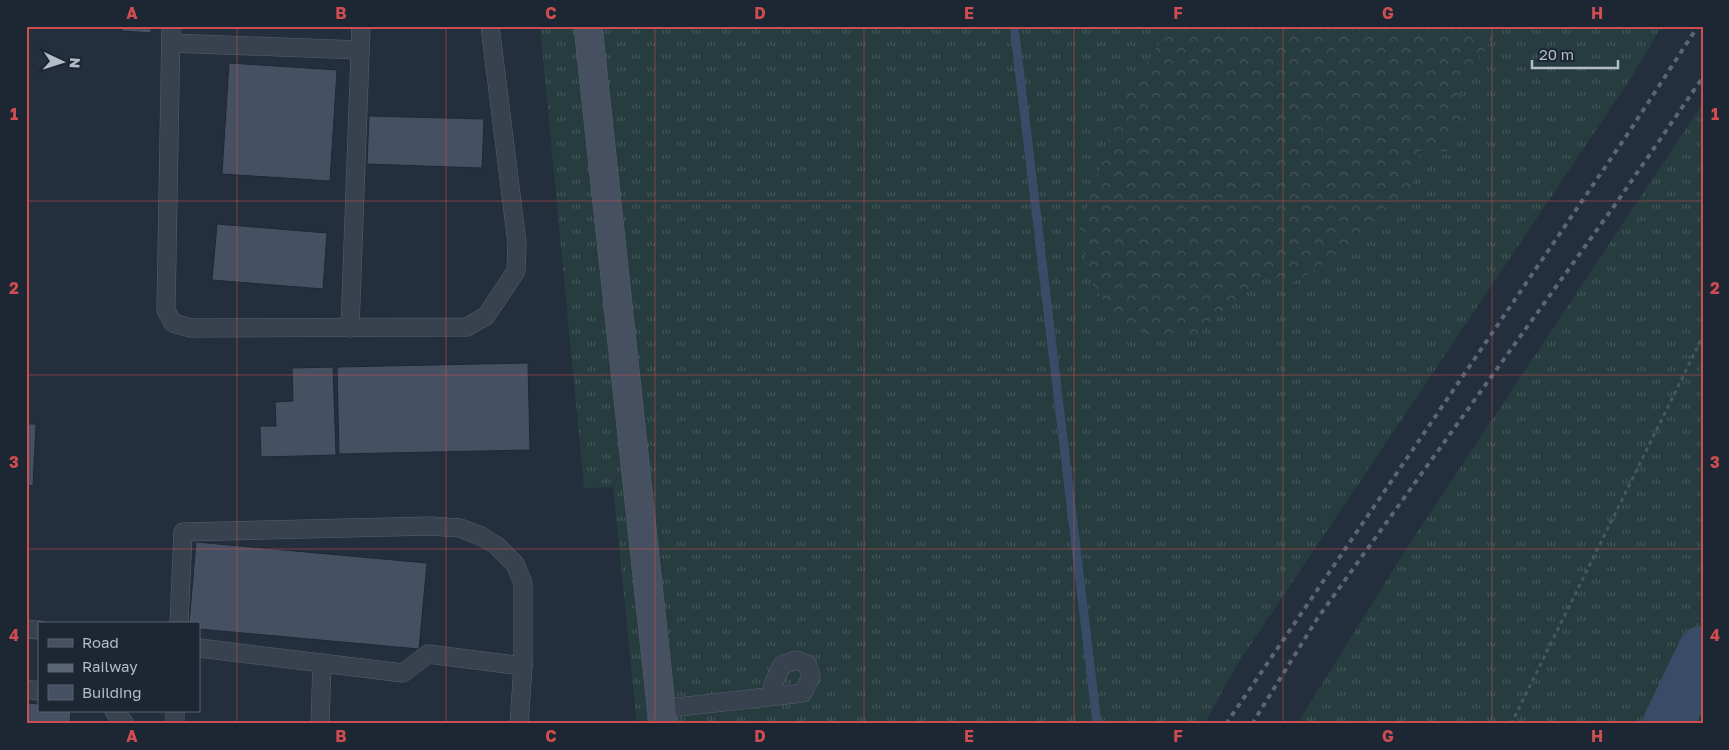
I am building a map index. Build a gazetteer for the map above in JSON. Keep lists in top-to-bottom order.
{
  "legend": ["Road", "Railway", "Building"],
  "scale_bar": "20 m",
  "north": "right",
  "grid": {
    "columns": [
      "A",
      "B",
      "C",
      "D",
      "E",
      "F",
      "G",
      "H"
    ],
    "rows": [
      "1",
      "2",
      "3",
      "4"
    ]
  }
}
